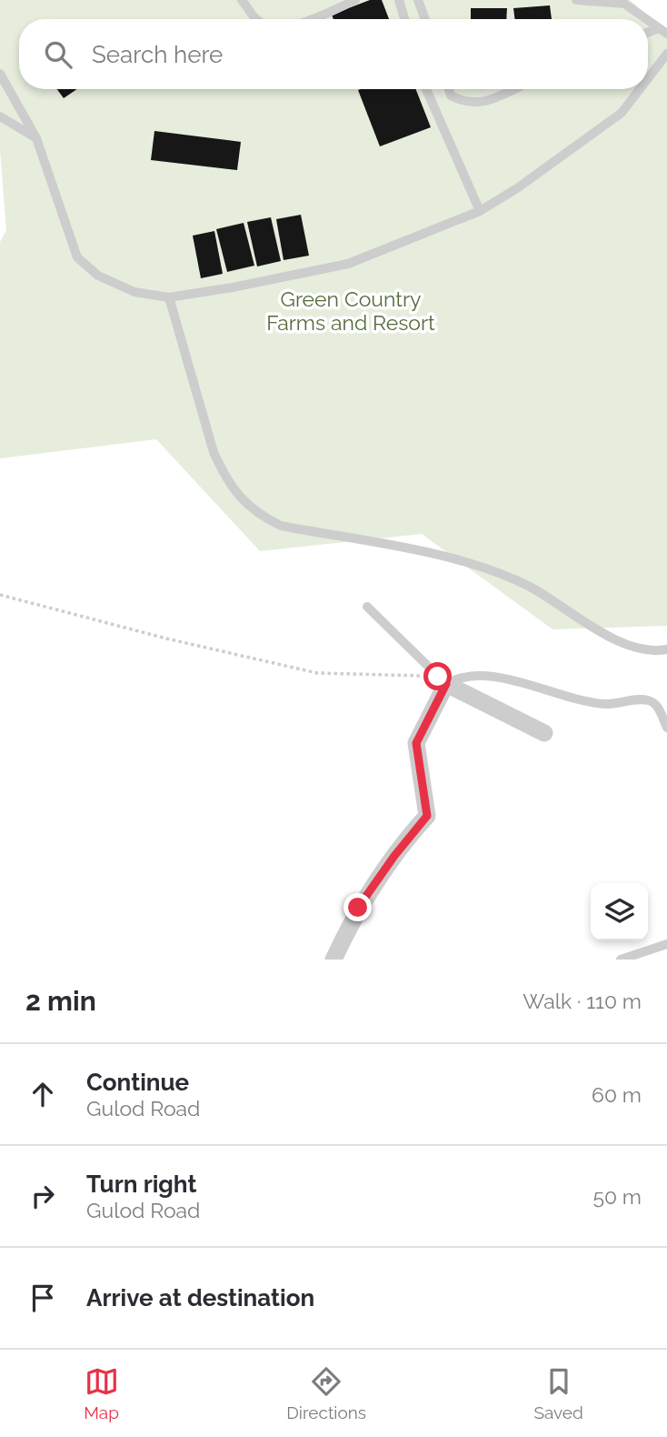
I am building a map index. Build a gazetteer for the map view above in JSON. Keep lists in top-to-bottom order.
{
  "parks": ["Green Country Farms and Resort"],
  "page": {
    "search": "Search here",
    "heading": ["2 min", "Walk · 110 m"],
    "list": [
      ["Continue", "Gulod Road", "60 m"],
      ["Turn right", "Gulod Road", "50 m"],
      "Arrive at destination"
    ],
    "nav": ["Map", "Directions", "Saved"]
  }
}
